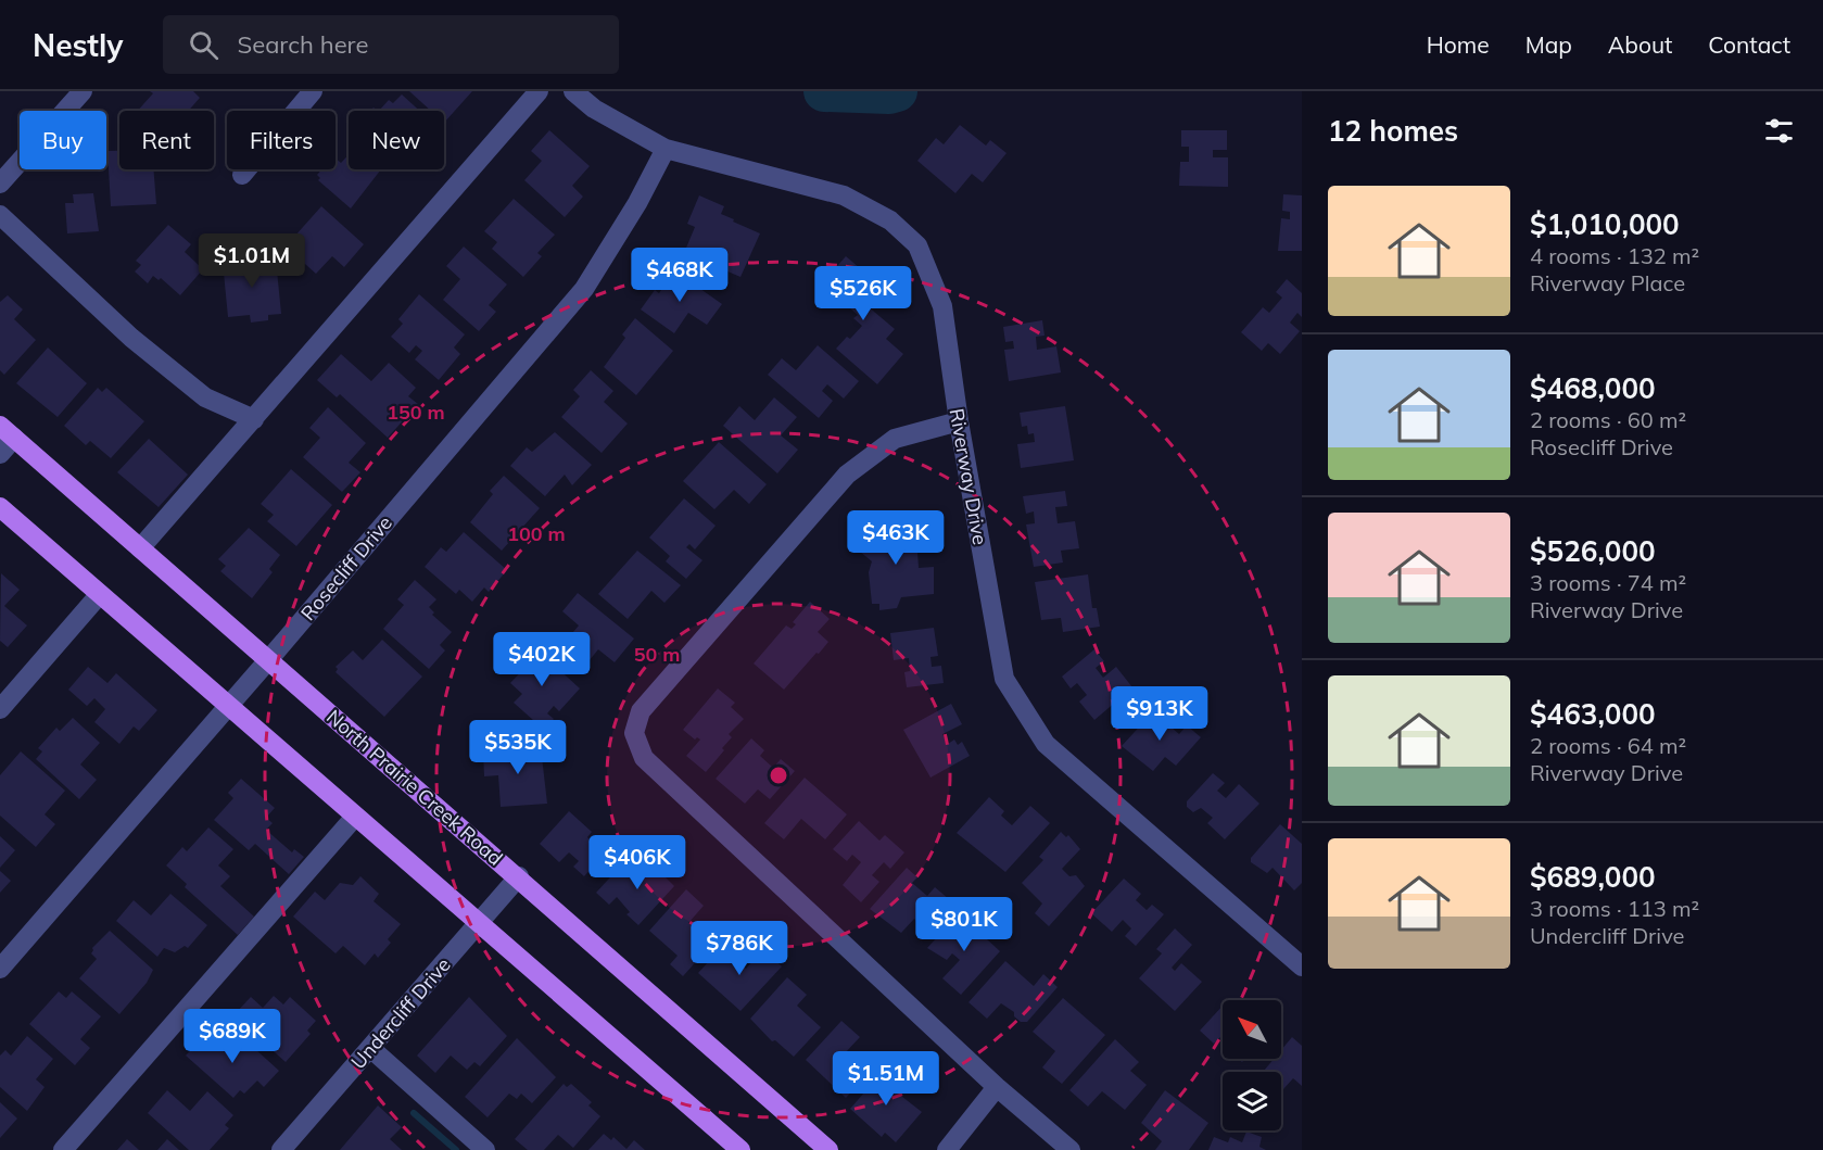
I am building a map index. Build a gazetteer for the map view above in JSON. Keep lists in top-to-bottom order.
{
  "streets": {
    "main road": ["North Prairie Creek Road"],
    "street": ["Riverway Drive", "Rosecliff Drive", "Undercliff Drive"]
  },
  "crossings": [
    ["Riverway Drive", "Rosecliff Drive"],
    ["Rosecliff Drive", "North Prairie Creek Road"],
    ["North Prairie Creek Road", "Undercliff Drive"]
  ],
  "north": "top left",
  "page": {
    "header": "Nestly",
    "search": "Search here",
    "nav": [
      "Home",
      "Map",
      "About",
      "Contact"
    ],
    "heading": "12 homes",
    "chip": [
      "Buy",
      "Rent",
      "Filters",
      "New"
    ],
    "list": [
      {
        "name": "$1,010,000",
        "note": "4 rooms · 132 m² · Riverway Place"
      },
      {
        "name": "$468,000",
        "note": "2 rooms · 60 m² · Rosecliff Drive"
      },
      {
        "name": "$526,000",
        "note": "3 rooms · 74 m² · Riverway Drive"
      },
      {
        "name": "$463,000",
        "note": "2 rooms · 64 m² · Riverway Drive"
      },
      {
        "name": "$689,000",
        "note": "3 rooms · 113 m² · Undercliff Drive"
      }
    ],
    "price": [
      "$1.01M",
      "$468K",
      "$526K",
      "$463K",
      "$402K",
      "$913K",
      "$535K",
      "$406K",
      "$801K",
      "$786K",
      "$689K",
      "$1.51M"
    ]
  },
  "rings": ["150 m", "100 m", "50 m"]
}
